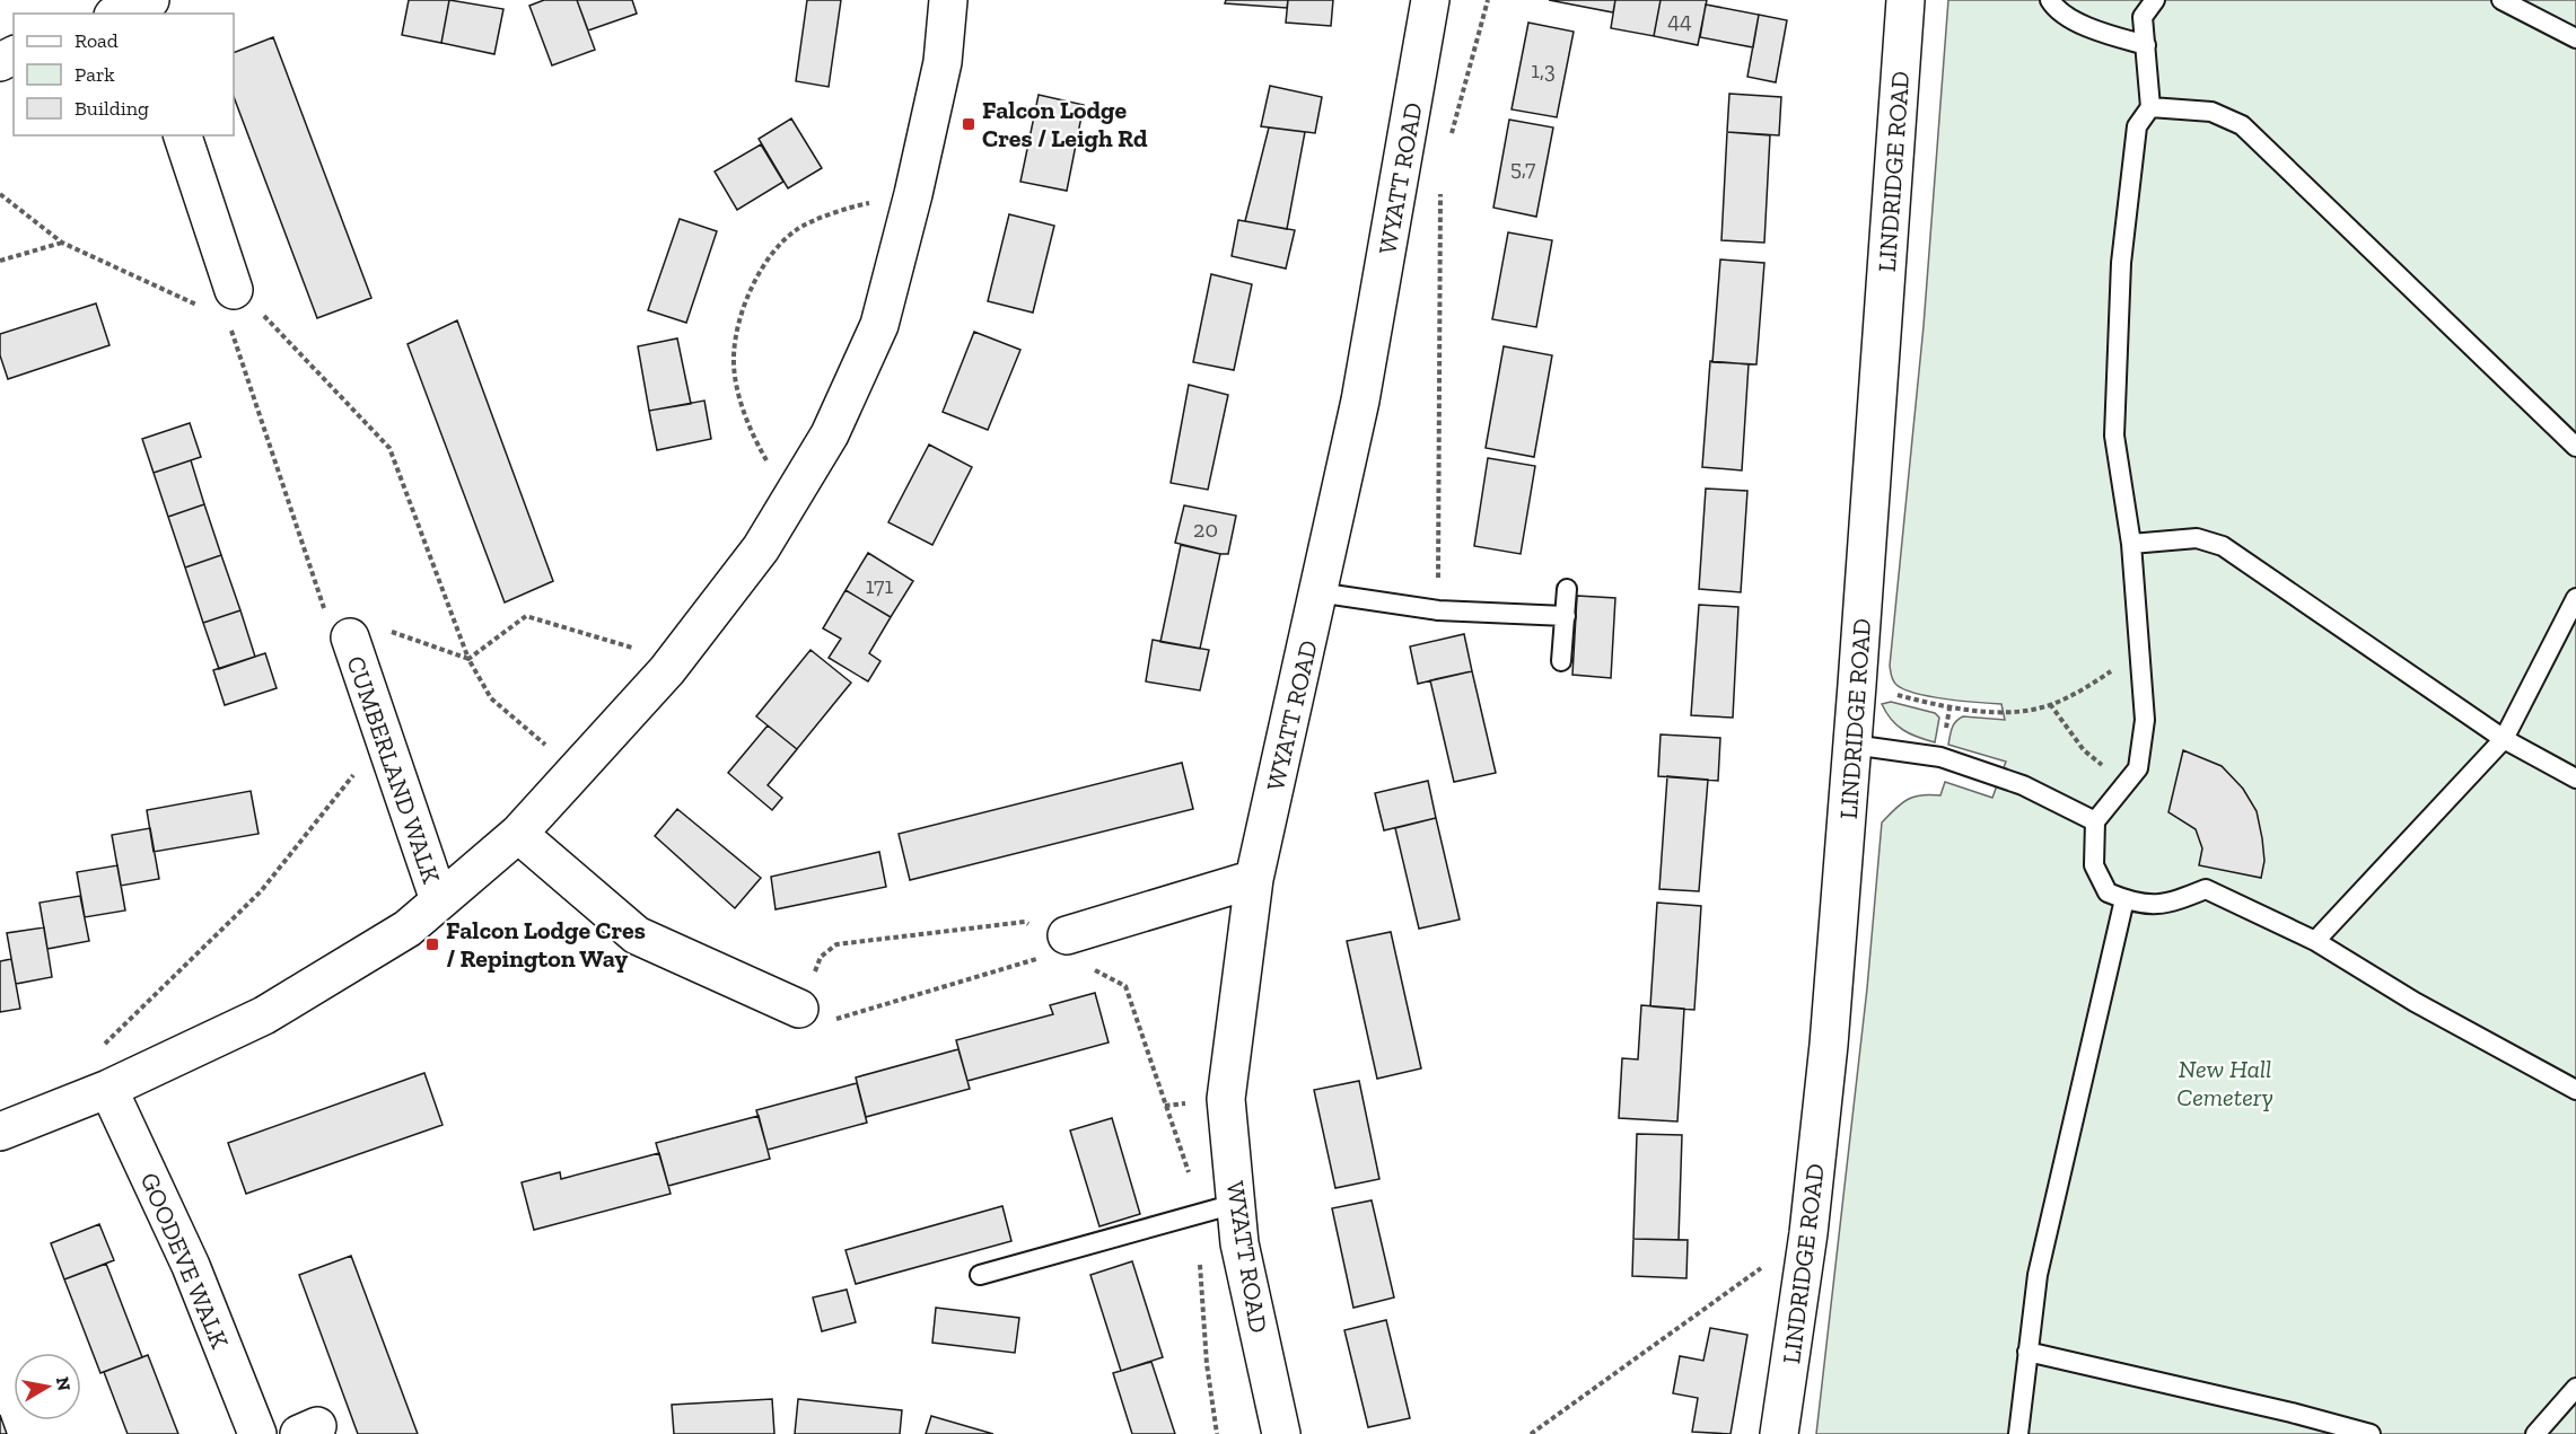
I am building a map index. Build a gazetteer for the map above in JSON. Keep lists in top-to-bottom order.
{
  "streets": {
    "street": [
      "LINDRIDGE ROAD",
      "WYATT ROAD",
      "CUMBERLAND WALK",
      "GOODEVE WALK"
    ]
  },
  "parks": ["New Hall Cemetery"],
  "places": {
    "transit": ["Falcon Lodge Cres / Leigh Rd", "Falcon Lodge Cres / Repington Way"]
  },
  "house_numbers": [
    "44",
    "1,3",
    "5,7",
    "20",
    "171"
  ],
  "legend": ["Road", "Park", "Building"],
  "north": "right"
}
